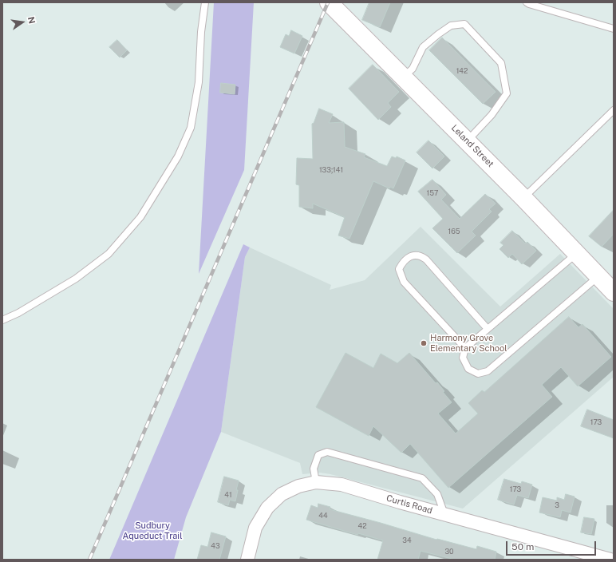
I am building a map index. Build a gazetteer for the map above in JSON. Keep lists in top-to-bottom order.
{
  "streets": {
    "street": ["Leland Street", "Curtis Road"]
  },
  "parks": ["Sudbury Aqueduct Trail"],
  "places": ["Harmony Grove Elementary School"],
  "house_numbers": [
    "142",
    "133;141",
    "157",
    "165",
    "173",
    "173",
    "41",
    "3",
    "44",
    "42",
    "34",
    "43",
    "30"
  ],
  "scale_bar": "50 m",
  "north": "right"
}
